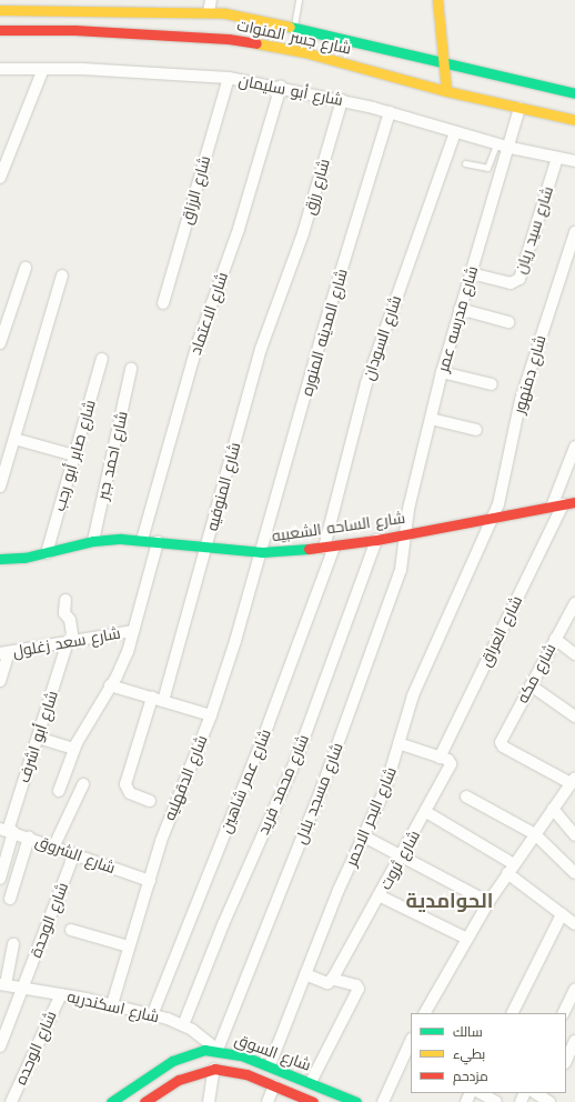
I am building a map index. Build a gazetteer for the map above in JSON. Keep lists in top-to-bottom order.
{
  "streets": {
    "street": [
      "شارع جسر المنوات",
      "شارع أبو سليمان",
      "شارع رزق",
      "شارع الرزاق",
      "شارع سيد ريان",
      "شارع الاعتماد",
      "شارع مدرسه عمر",
      "شارع المدينه المنوره",
      "شارع السودان",
      "شارع دمنهور",
      "شارع صابر أبو رجب",
      "شارع احمد جبر",
      "شارع المنوفيه",
      "شارع الساحه الشعبيه",
      "شارع العراق",
      "شارع سعد زغلول",
      "شارع مكه",
      "شارع أبو اشرف",
      "شارع الدقهليه",
      "شارع عمر شاهين",
      "شارع محمد فريد",
      "شارع مسجد بلال",
      "شارع البحر الاحمر",
      "شارع الشروق",
      "شارع ثروت",
      "شارع الوحدة",
      "شارع اسكندريه",
      "شارع الوحده",
      "شارع السوق"
    ]
  },
  "crossings": [
    ["شارع جسر المنوات", "شارع مدرسه عمر"],
    ["شارع أبو سليمان", "شارع رزق"],
    ["شارع أبو سليمان", "شارع الرزاق"],
    ["شارع أبو سليمان", "شارع سيد ريان"],
    ["شارع أبو سليمان", "شارع الاعتماد"],
    ["شارع أبو سليمان", "شارع مدرسه عمر"],
    ["شارع أبو سليمان", "شارع المدينه المنوره"],
    ["شارع أبو سليمان", "شارع السودان"],
    ["شارع رزق", "شارع المنوفيه"],
    ["شارع سيد ريان", "شارع مدرسه عمر"],
    ["شارع الاعتماد", "شارع الساحه الشعبيه"],
    ["شارع مدرسه عمر", "شارع الساحه الشعبيه"],
    ["شارع مدرسه عمر", "شارع مسجد بلال"],
    ["شارع المدينه المنوره", "شارع الساحه الشعبيه"],
    ["شارع المدينه المنوره", "شارع الدقهليه"],
    ["شارع السودان", "شارع الساحه الشعبيه"],
    ["شارع السودان", "شارع عمر شاهين"],
    ["شارع دمنهور", "شارع الساحه الشعبيه"],
    ["شارع دمنهور", "شارع البحر الاحمر"],
    ["شارع صابر أبو رجب", "شارع الساحه الشعبيه"],
    ["شارع احمد جبر", "شارع الساحه الشعبيه"],
    ["شارع المنوفيه", "شارع الساحه الشعبيه"],
    ["شارع الساحه الشعبيه", "شارع العراق"],
    ["شارع الساحه الشعبيه", "شارع الدقهليه"],
    ["شارع الساحه الشعبيه", "شارع عمر شاهين"],
    ["شارع الساحه الشعبيه", "شارع محمد فريد"],
    ["شارع الساحه الشعبيه", "شارع مسجد بلال"],
    ["شارع الساحه الشعبيه", "شارع البحر الاحمر"],
    ["شارع العراق", "شارع ثروت"],
    ["شارع سعد زغلول", "شارع أبو اشرف"],
    ["شارع أبو اشرف", "شارع الشروق"],
    ["شارع الدقهليه", "شارع الشروق"],
    ["شارع الدقهليه", "شارع اسكندريه"],
    ["شارع عمر شاهين", "شارع اسكندريه"],
    ["شارع محمد فريد", "شارع اسكندريه"],
    ["شارع مسجد بلال", "شارع اسكندريه"],
    ["شارع مسجد بلال", "شارع السوق"],
    ["شارع البحر الاحمر", "شارع السوق"],
    ["شارع الشروق", "شارع الوحدة"],
    ["شارع الوحدة", "شارع اسكندريه"],
    ["شارع اسكندريه", "شارع الوحده"],
    ["شارع اسكندريه", "شارع السوق"]
  ],
  "districts": ["الحوامدية"],
  "legend": ["سالك", "بطيء", "مزدحم"]
}
